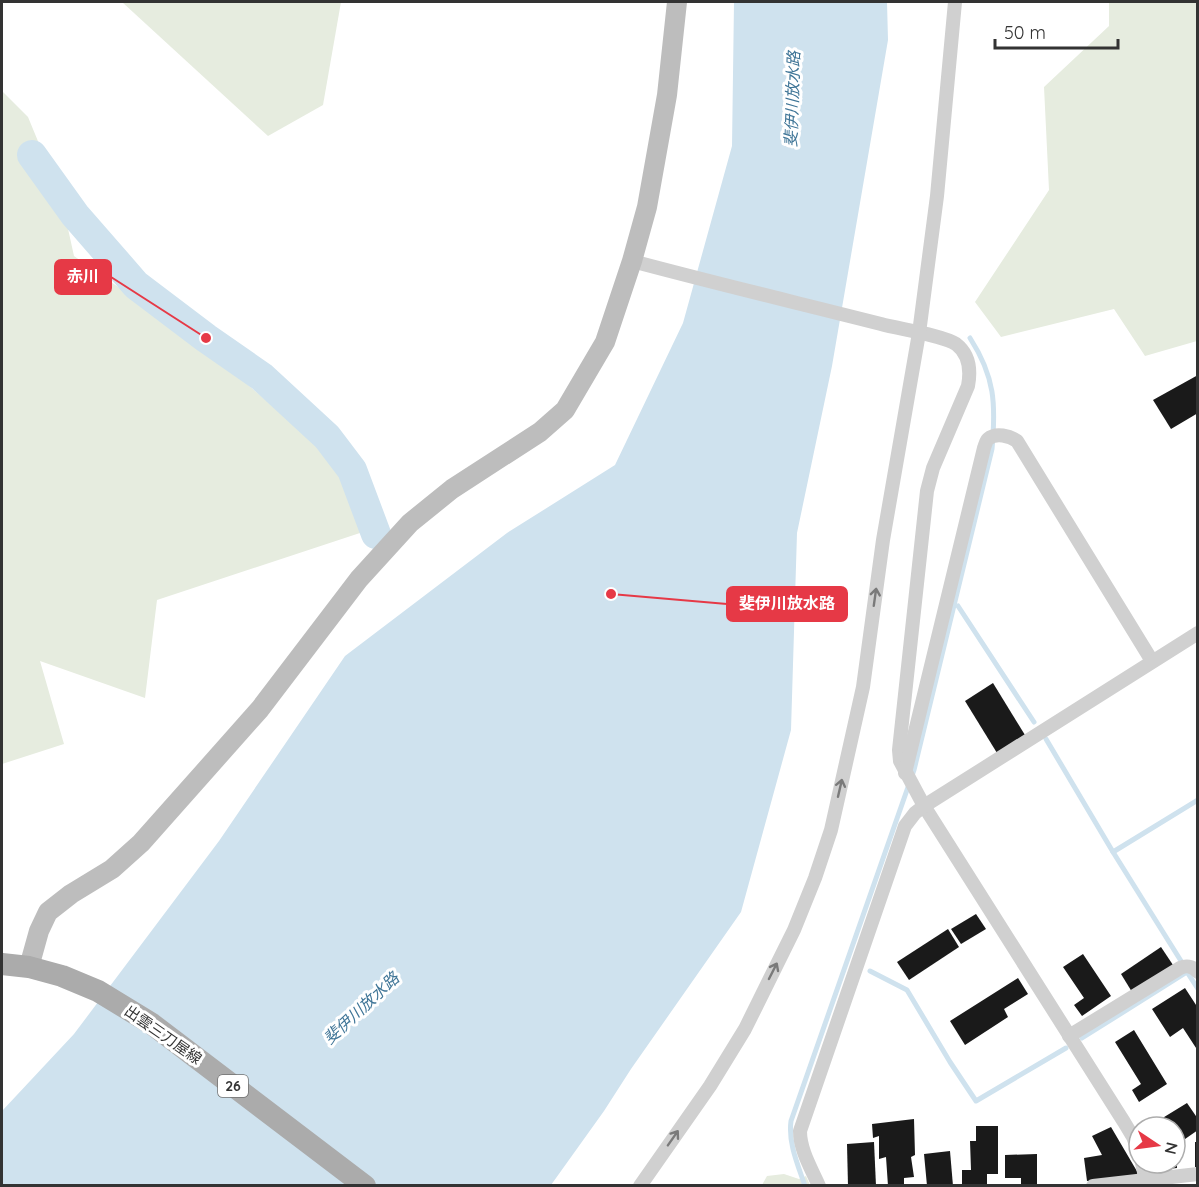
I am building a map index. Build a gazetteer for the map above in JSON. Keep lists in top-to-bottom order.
{
  "streets": {
    "main road": ["出雲三刀屋線", "26"]
  },
  "water": ["斐伊川放水路"],
  "places": ["赤川", "斐伊川放水路"],
  "scale_bar": "50 m",
  "north": "right"
}
